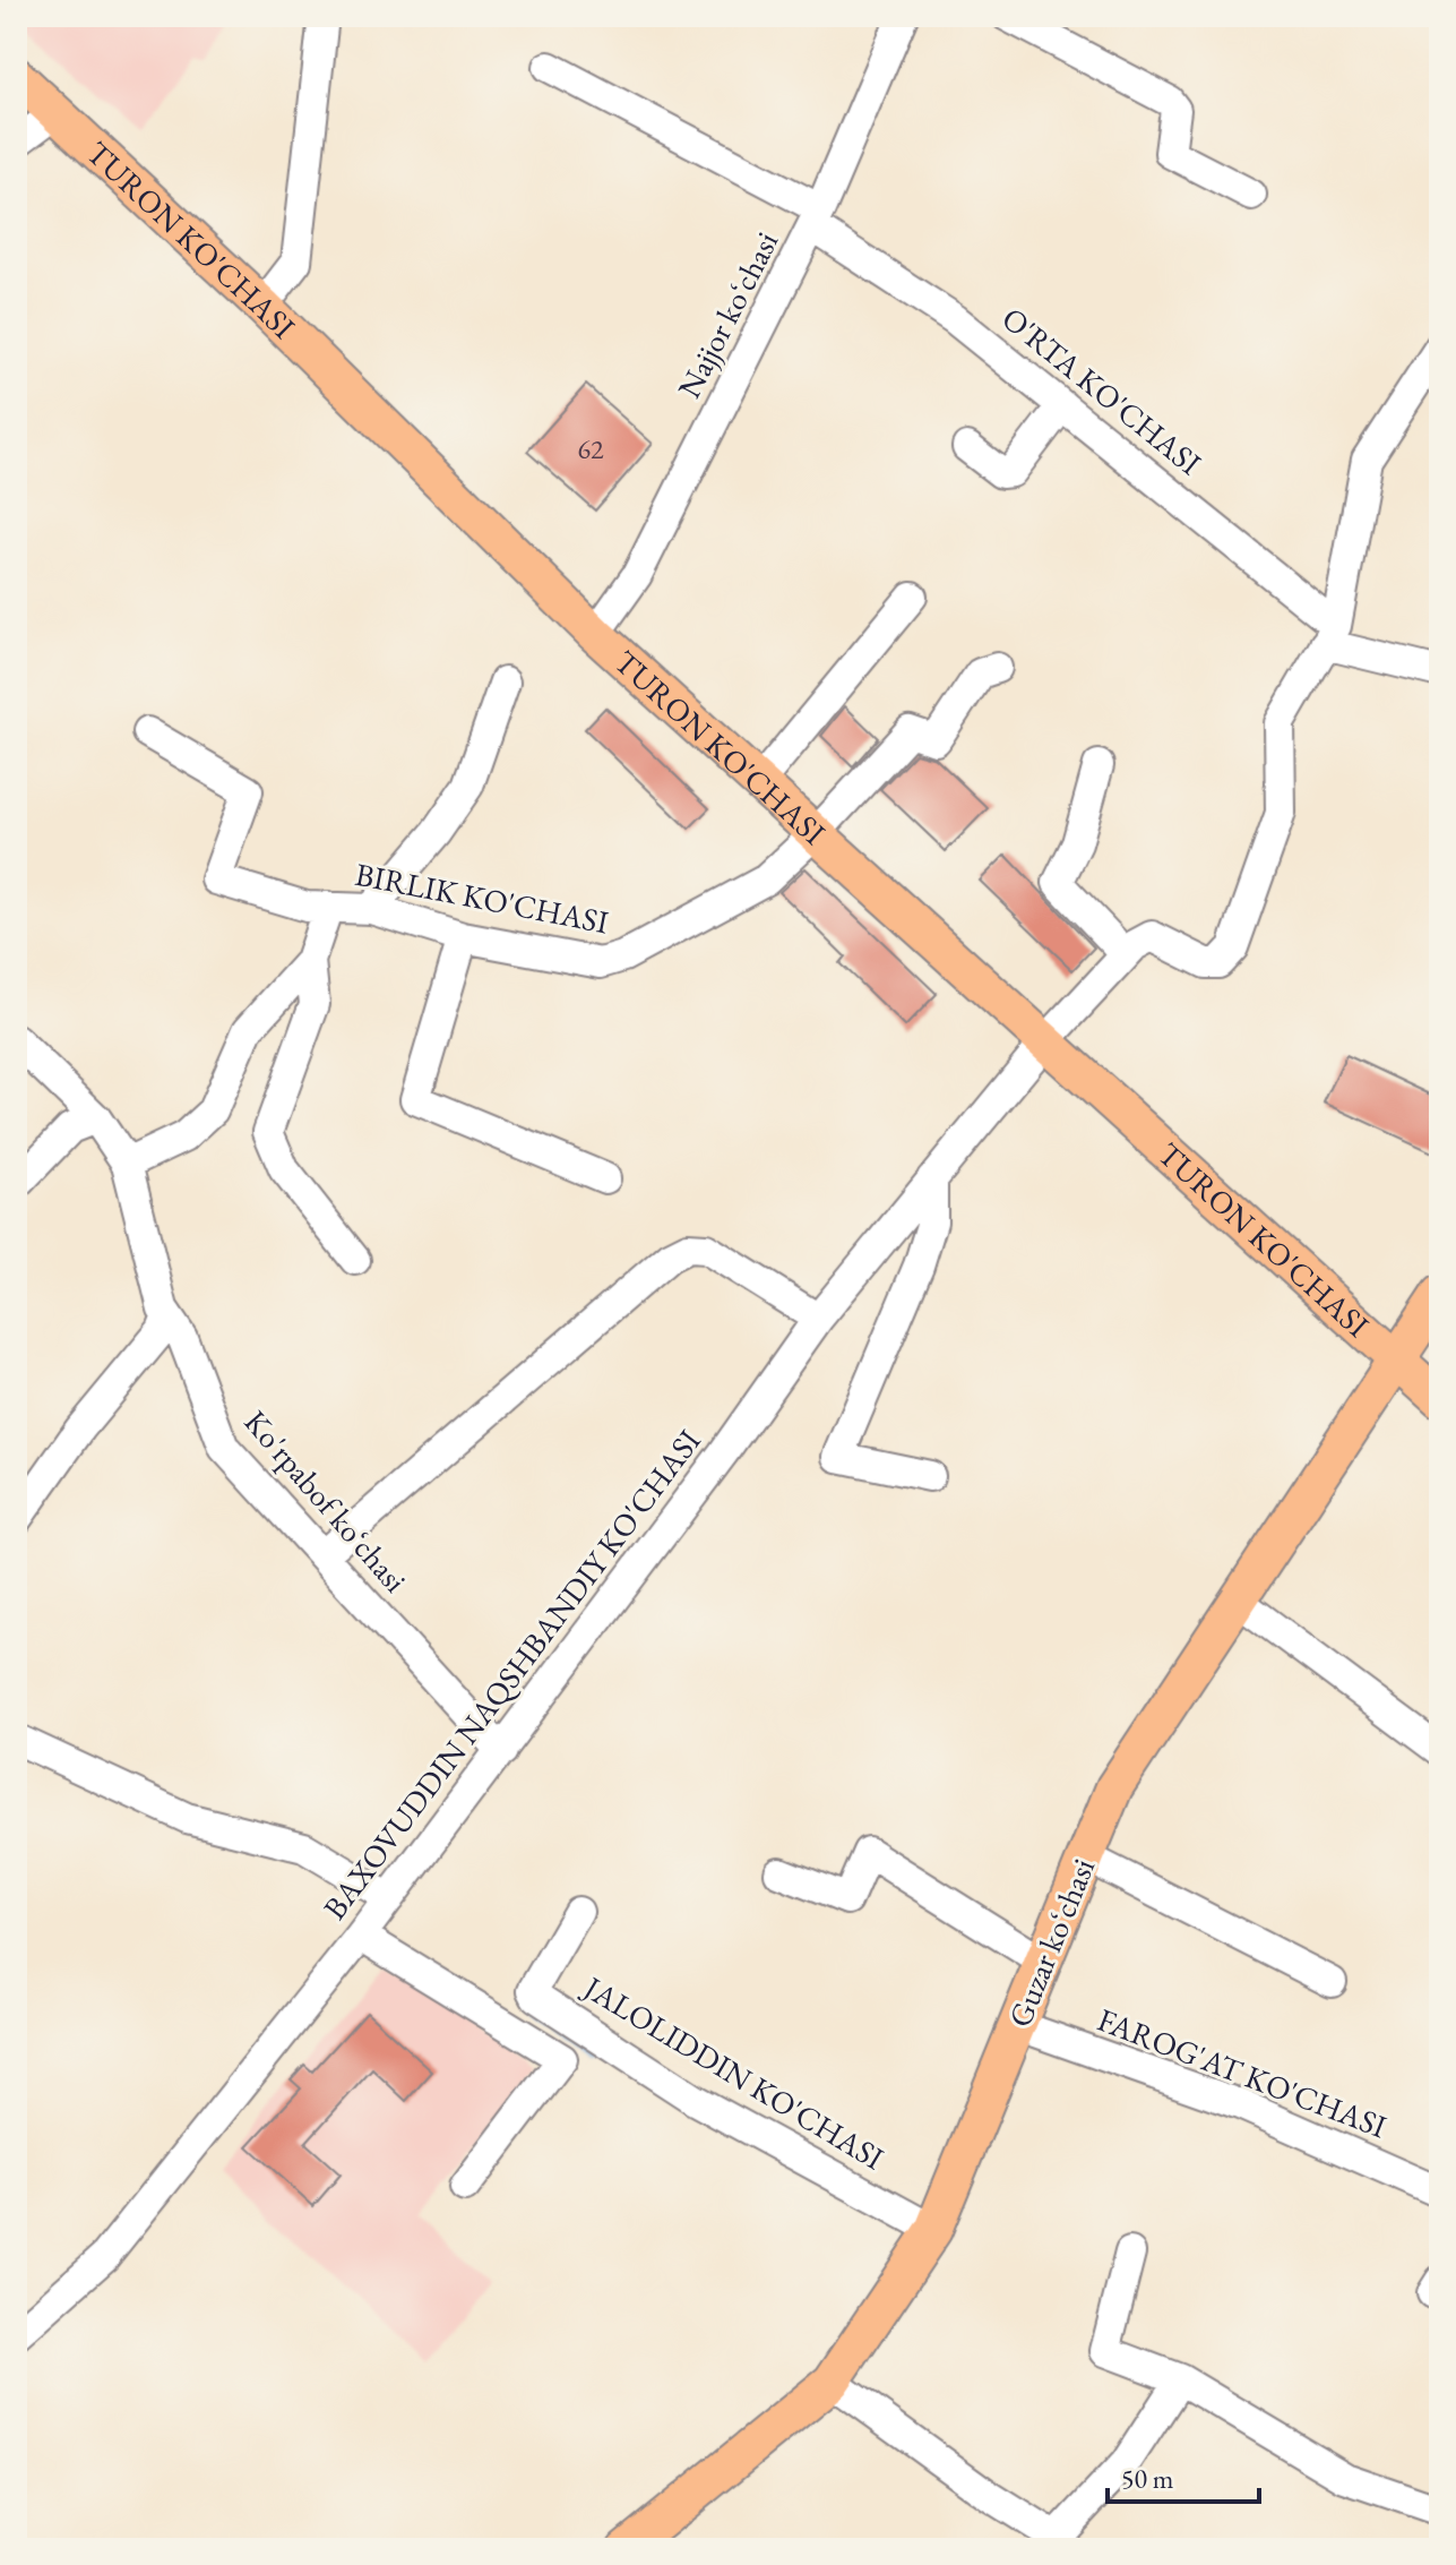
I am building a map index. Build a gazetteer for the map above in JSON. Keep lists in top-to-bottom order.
{
  "streets": {
    "main road": ["TURON KO'CHASI", "Guzar koʻchasi"],
    "street": [
      "Najjor koʻchasi",
      "O'RTA KO'CHASI",
      "BIRLIK KO'CHASI",
      "Ko'rpabof koʻchasi",
      "BAXOVUDDIN NAQSHBANDIY KO'CHASI",
      "JALOLIDDIN KO'CHASI",
      "FAROG'AT KO'CHASI"
    ]
  },
  "crossings": [
    ["TURON KO'CHASI", "Najjor koʻchasi"],
    ["TURON KO'CHASI", "BIRLIK KO'CHASI"],
    ["TURON KO'CHASI", "BAXOVUDDIN NAQSHBANDIY KO'CHASI"],
    ["TURON KO'CHASI", "Guzar koʻchasi"],
    ["Najjor koʻchasi", "O'RTA KO'CHASI"],
    ["BIRLIK KO'CHASI", "Ko'rpabof koʻchasi"],
    ["Ko'rpabof koʻchasi", "BAXOVUDDIN NAQSHBANDIY KO'CHASI"],
    ["Guzar koʻchasi", "JALOLIDDIN KO'CHASI"],
    ["Guzar koʻchasi", "FAROG'AT KO'CHASI"]
  ],
  "house_numbers": ["62"],
  "scale_bar": "50 m"
}
